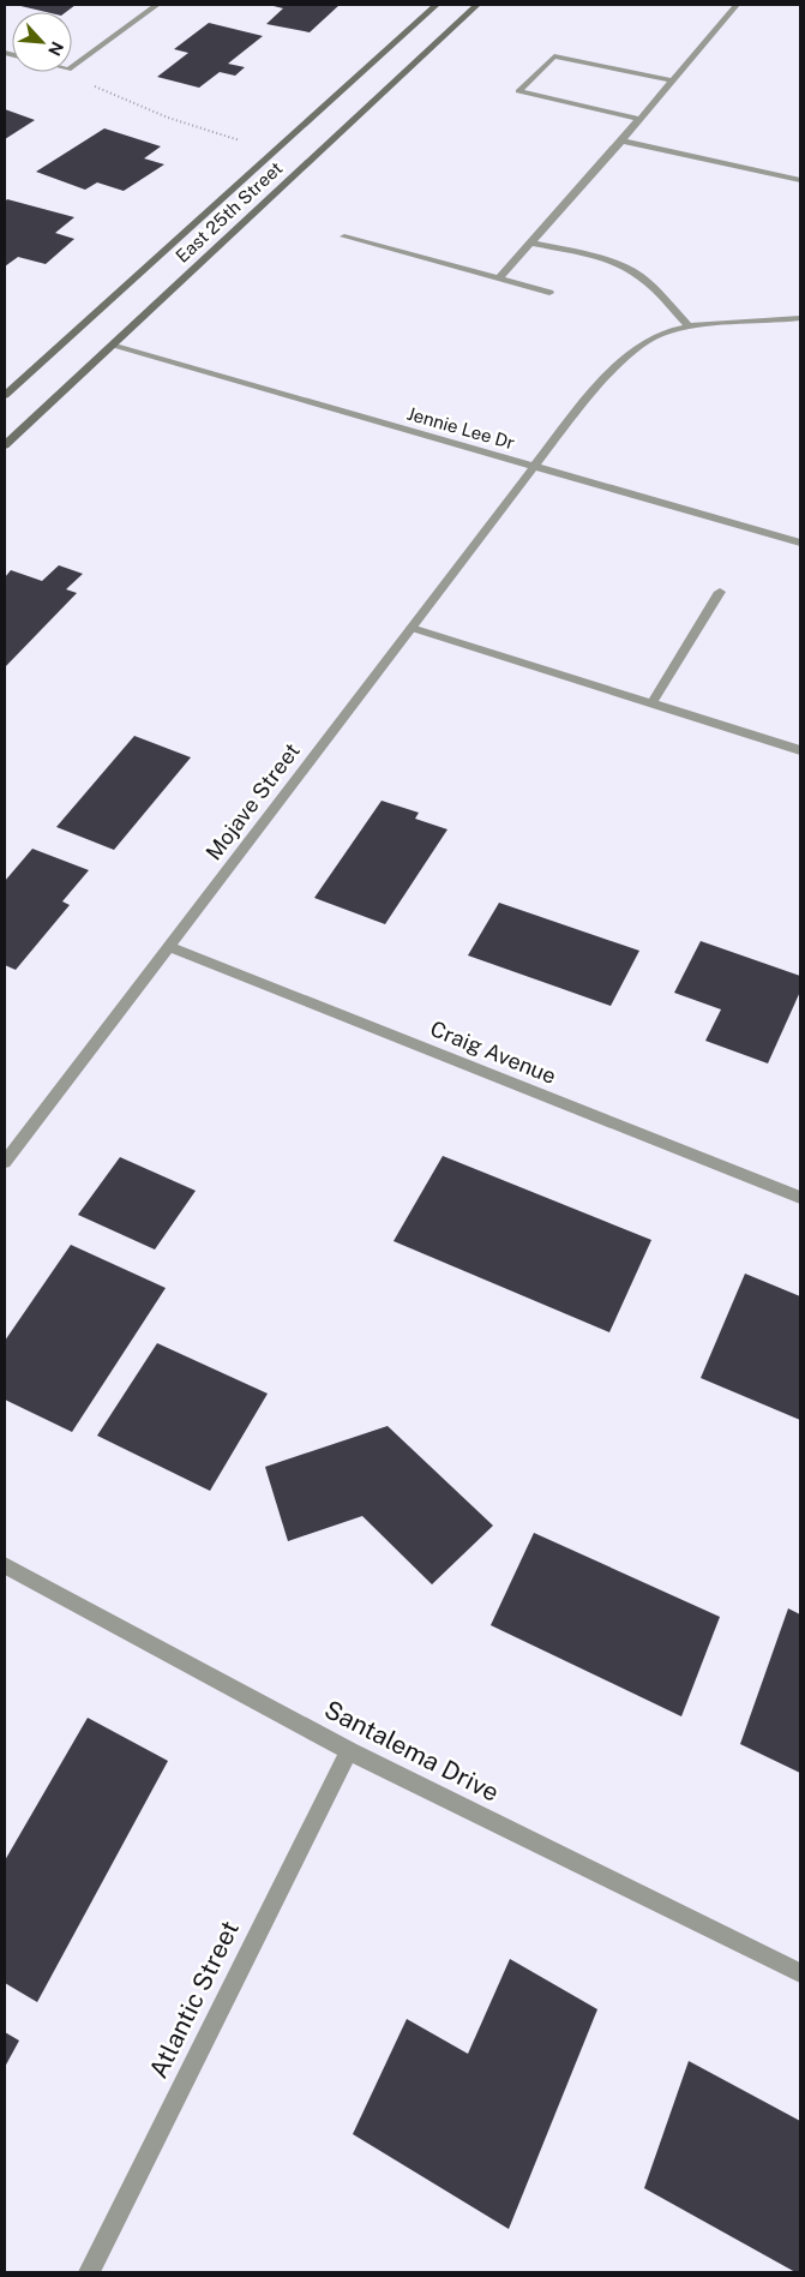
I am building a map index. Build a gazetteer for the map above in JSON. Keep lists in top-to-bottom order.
{
  "streets": {
    "street": [
      "East 25th Street",
      "Jennie Lee Dr",
      "Mojave Street",
      "Craig Avenue",
      "Santalema Drive",
      "Atlantic Street"
    ]
  },
  "crossings": [
    ["East 25th Street", "Jennie Lee Dr"],
    ["Jennie Lee Dr", "Mojave Street"],
    ["Mojave Street", "Craig Avenue"],
    ["Santalema Drive", "Atlantic Street"]
  ],
  "north": "bottom right"
}
